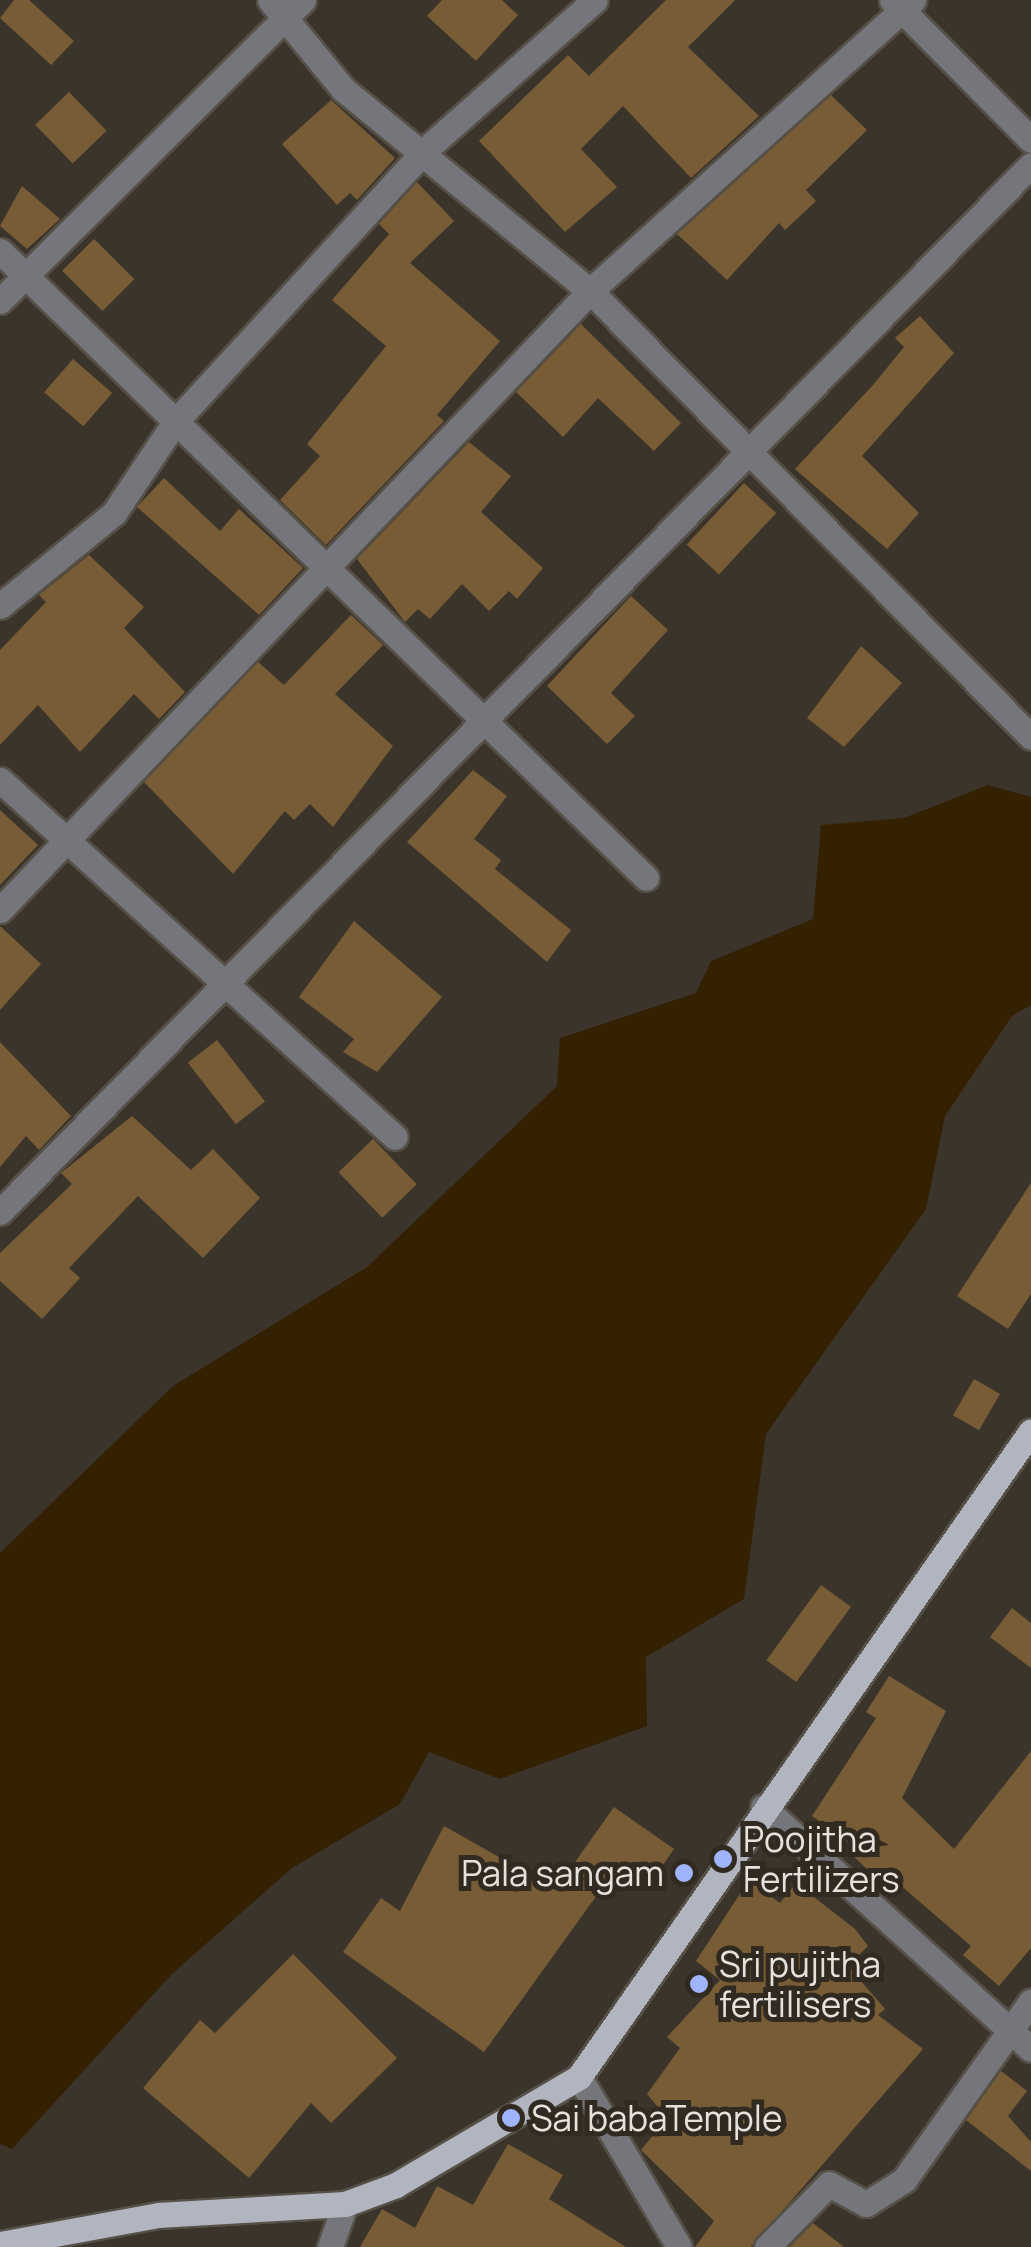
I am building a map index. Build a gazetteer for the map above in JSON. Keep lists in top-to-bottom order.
{
  "places": [
    "Poojitha Fertilizers",
    "Pala sangam",
    "Sri pujitha fertilisers",
    "Sai babaTemple"
  ]
}
